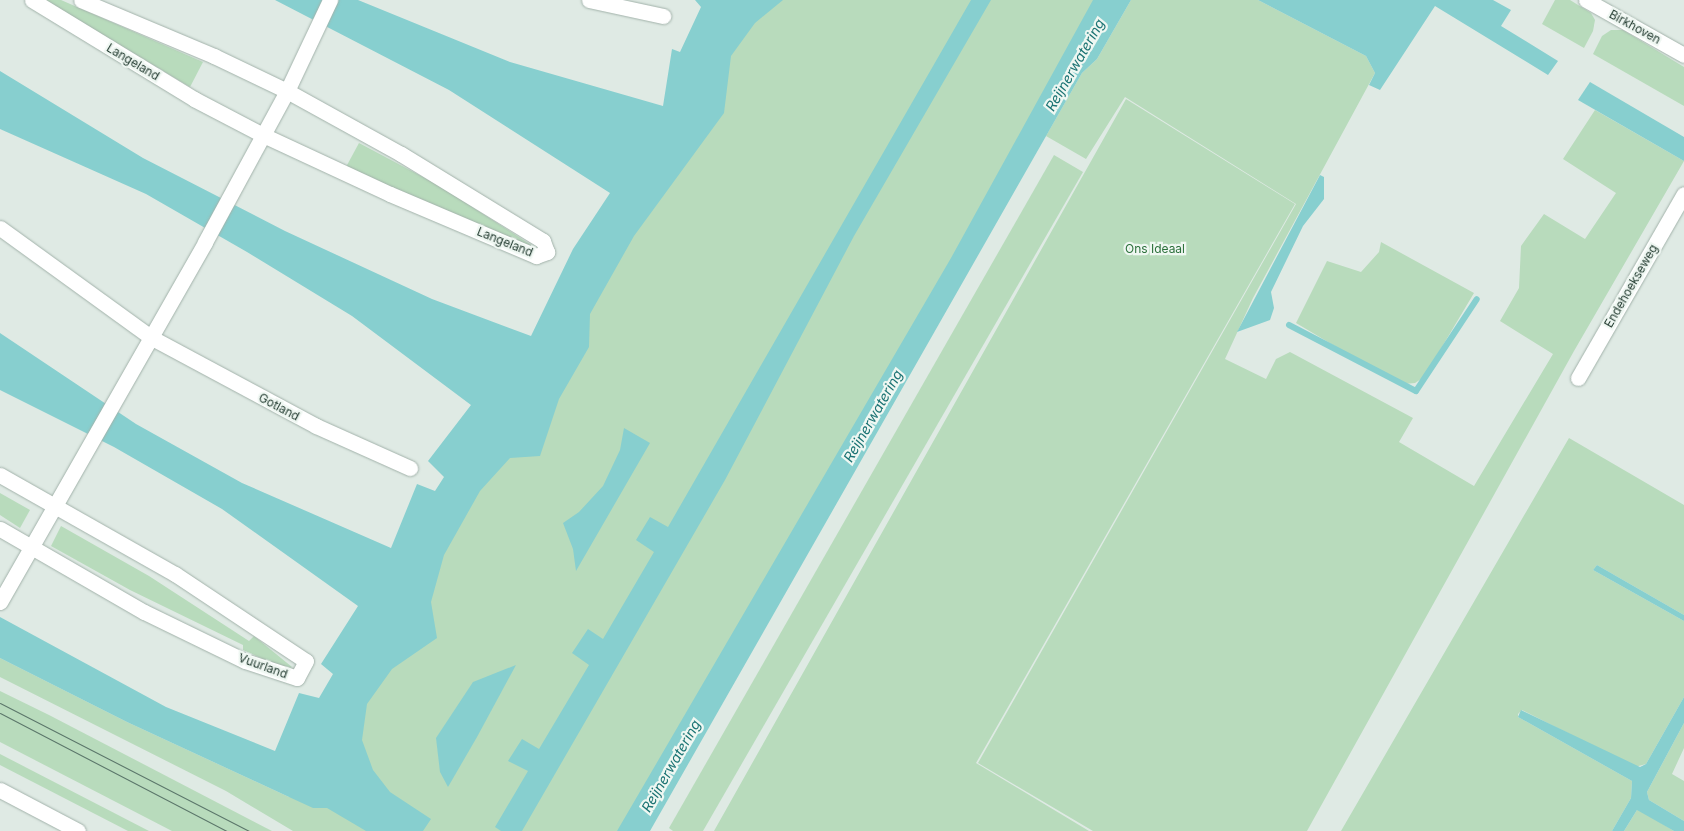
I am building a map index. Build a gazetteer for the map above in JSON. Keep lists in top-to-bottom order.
{
  "streets": {
    "street": [
      "Birkhoven",
      "Langeland",
      "Endehoekseweg",
      "Gotland",
      "Vuurland"
    ]
  },
  "water": ["Reijnerwatering"],
  "parks": ["Ons Ideaal"]
}
